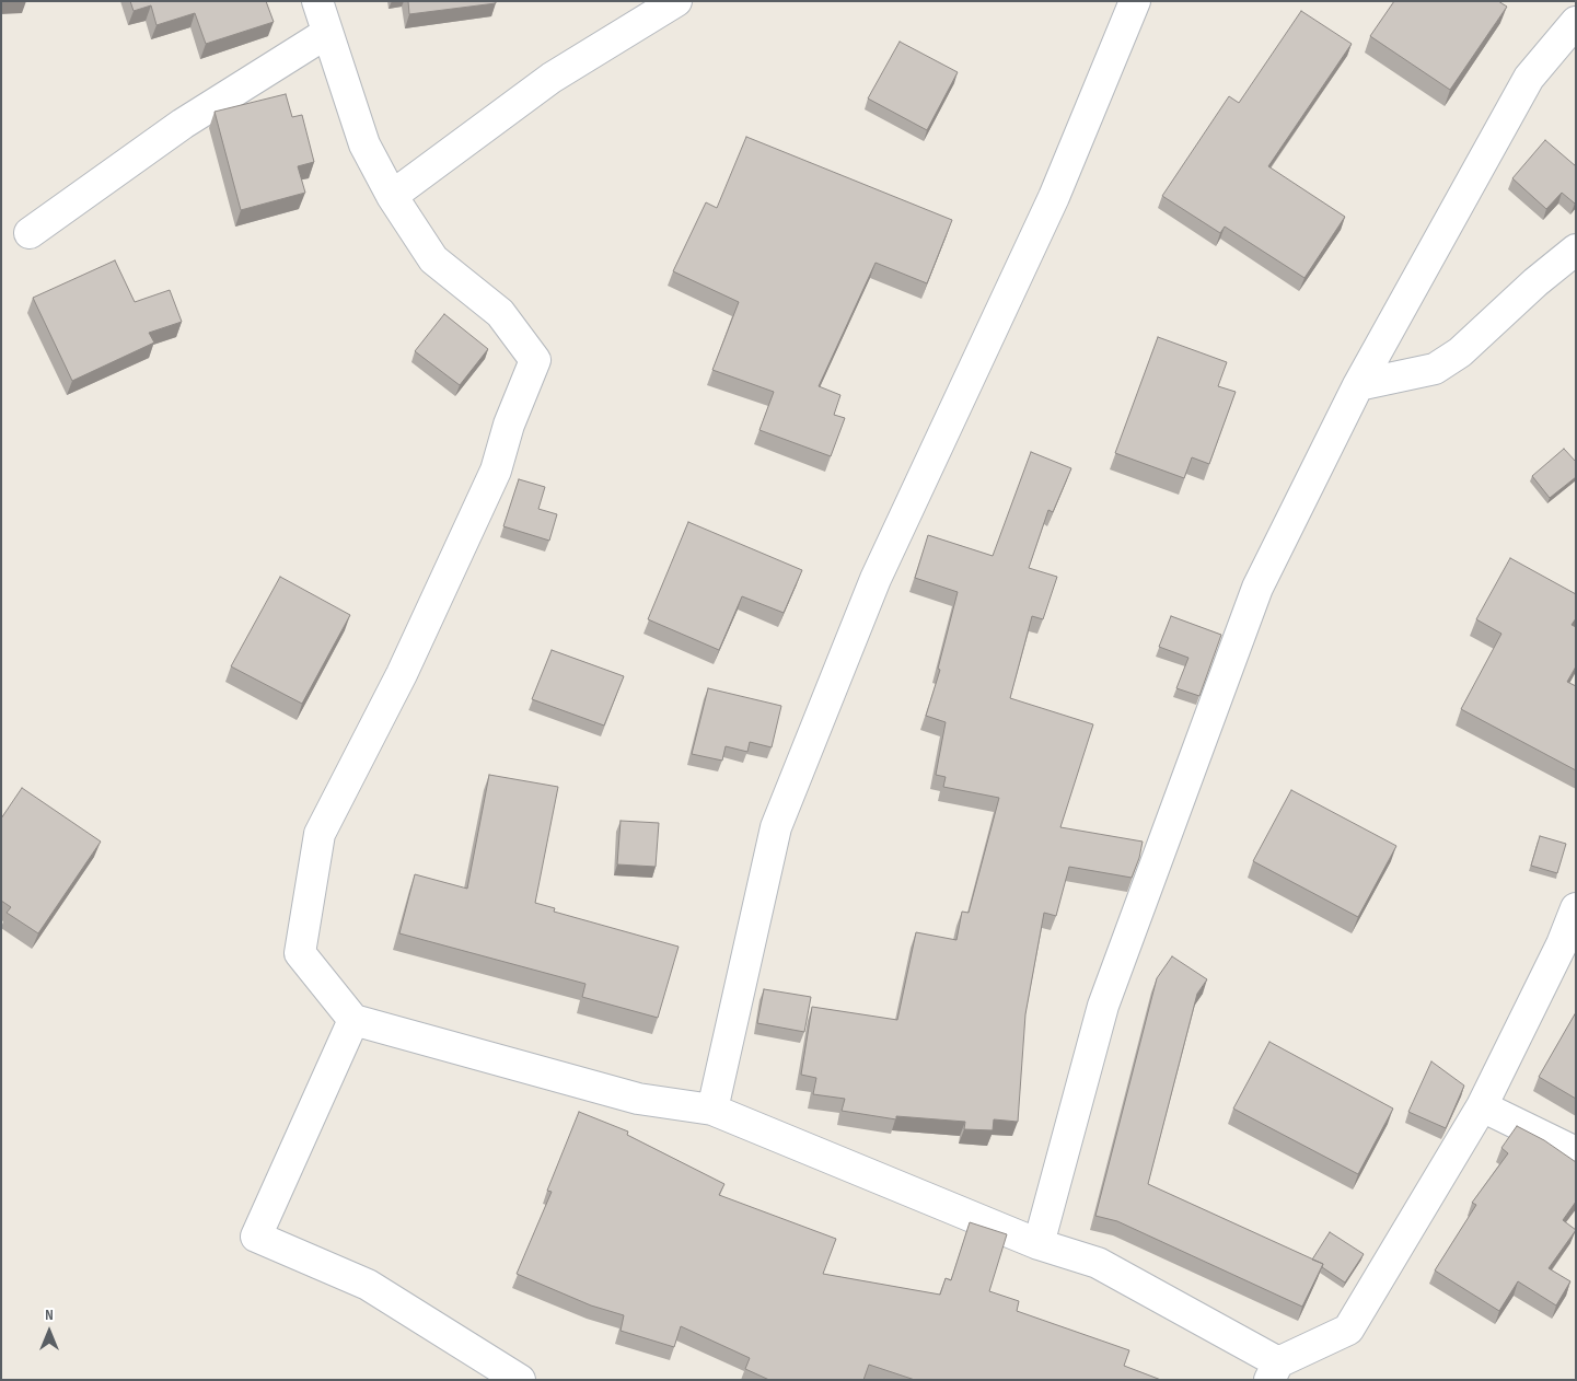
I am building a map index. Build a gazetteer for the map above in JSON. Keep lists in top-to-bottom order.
{
  "north": "top"
}
